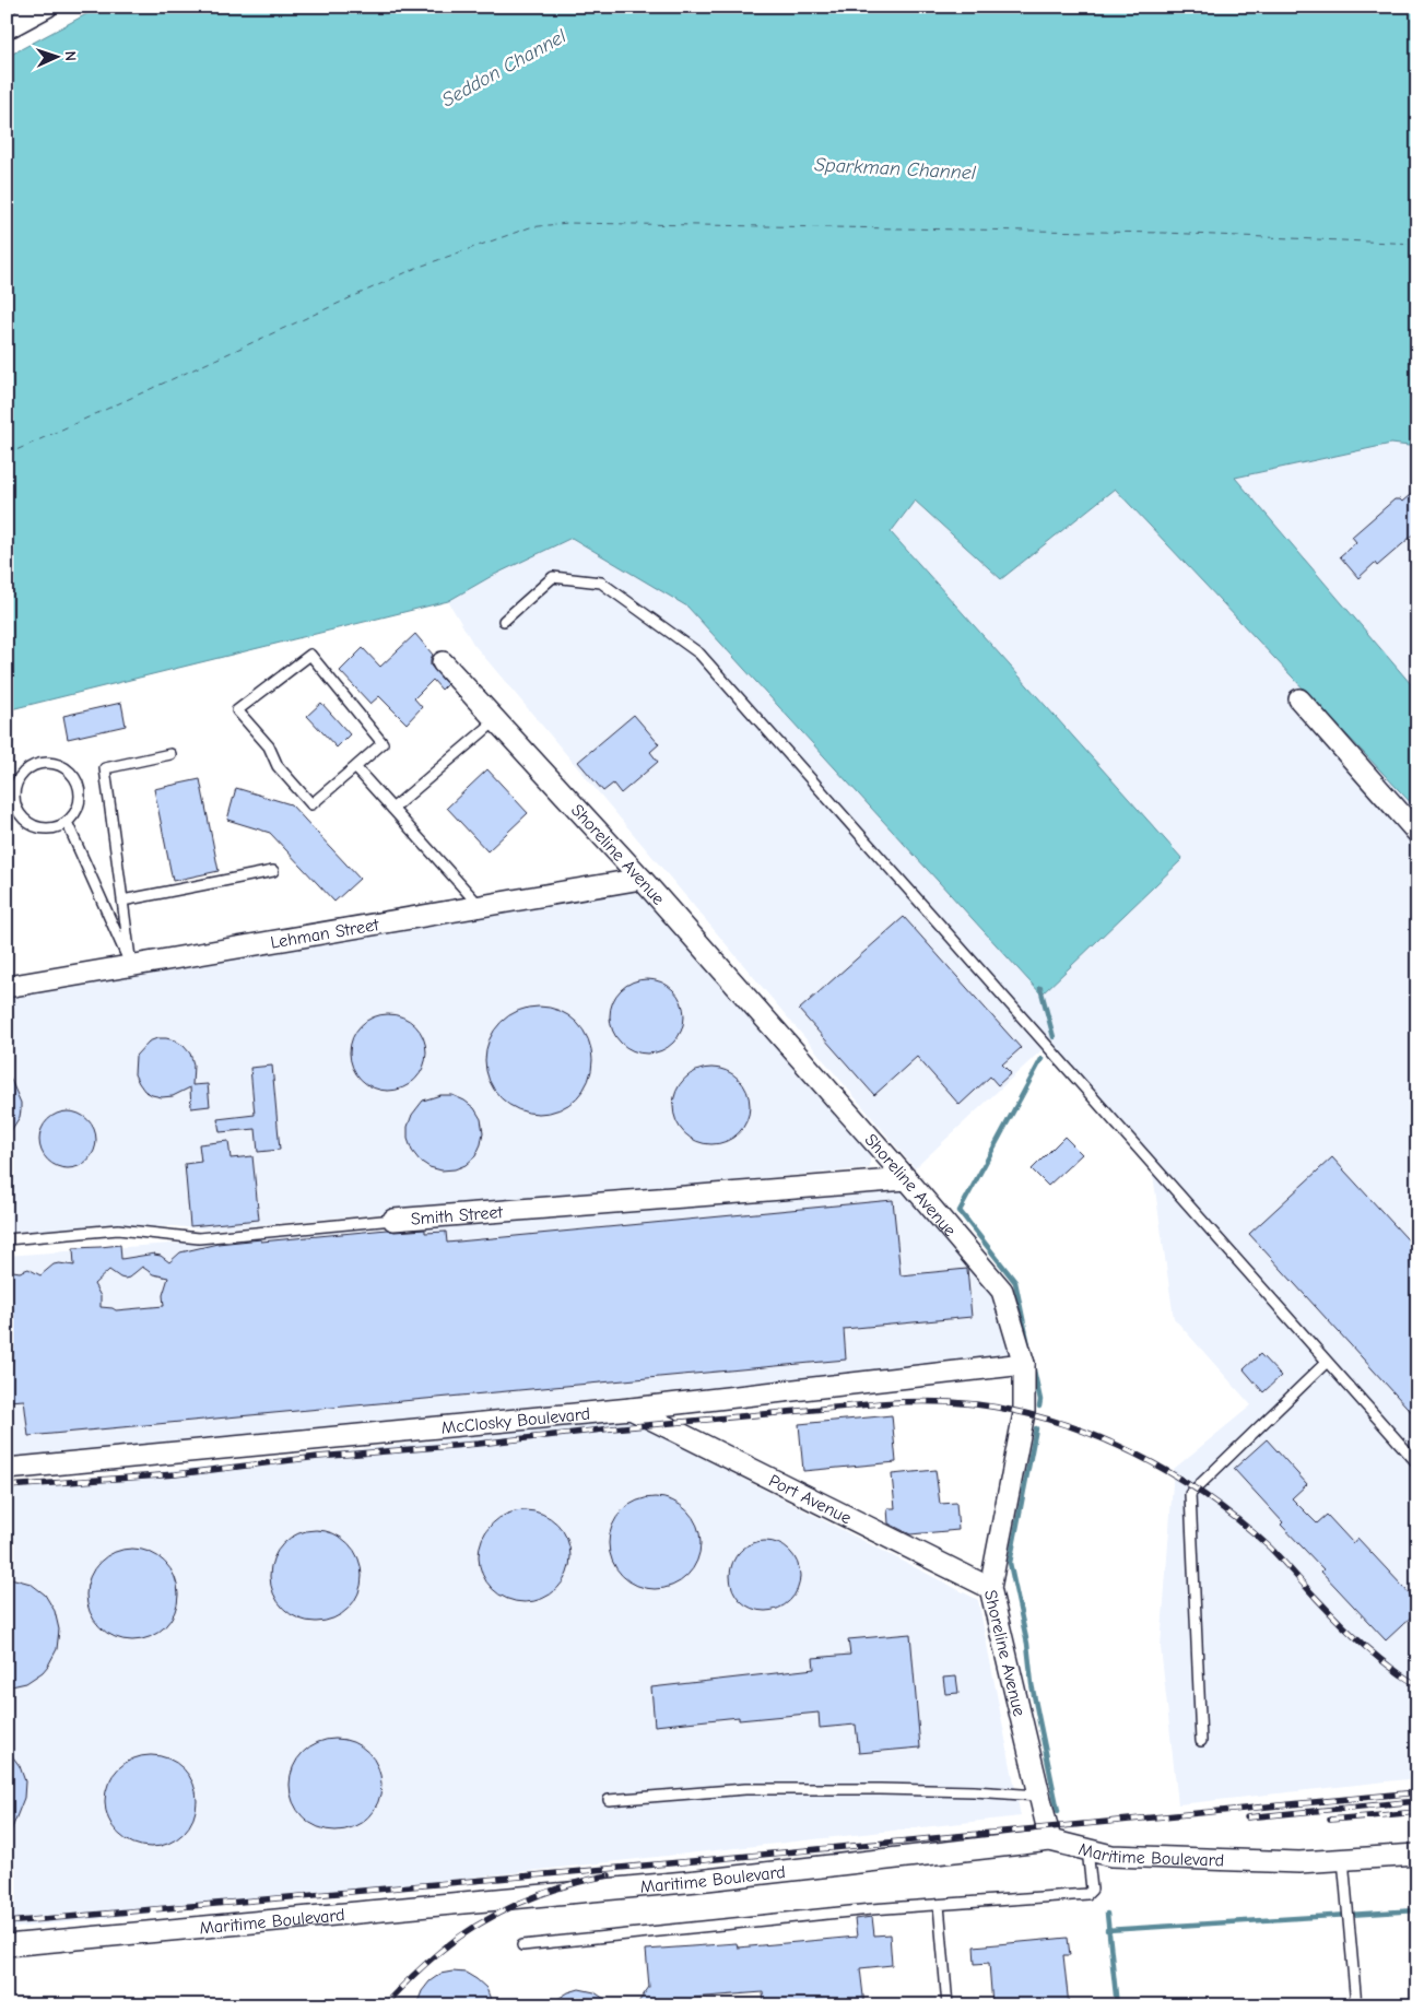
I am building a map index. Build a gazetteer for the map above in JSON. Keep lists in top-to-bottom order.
{
  "streets": {
    "street": [
      "Shoreline Avenue",
      "Lehman Street",
      "Smith Street",
      "McClosky Boulevard",
      "Port Avenue",
      "Maritime Boulevard"
    ]
  },
  "crossings": [
    ["Shoreline Avenue", "Lehman Street"],
    ["Shoreline Avenue", "Smith Street"],
    ["Shoreline Avenue", "McClosky Boulevard"],
    ["Shoreline Avenue", "Port Avenue"],
    ["Shoreline Avenue", "Maritime Boulevard"],
    ["McClosky Boulevard", "Port Avenue"]
  ],
  "water": ["Seddon Channel", "Sparkman Channel"],
  "north": "right"
}
